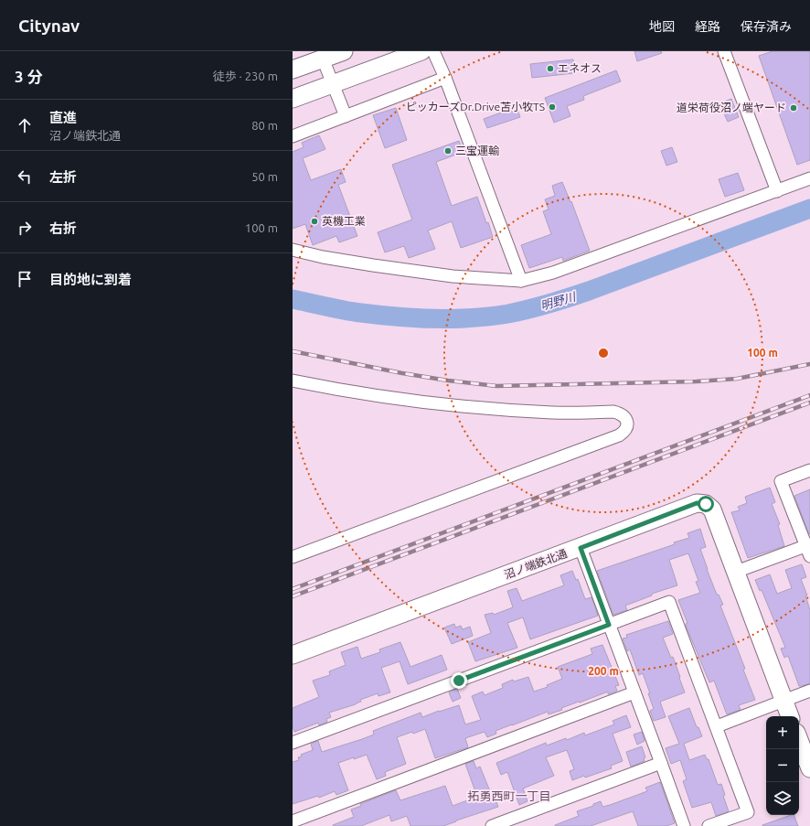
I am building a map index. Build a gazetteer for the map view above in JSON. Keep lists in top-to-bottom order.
{
  "streets": {
    "street": ["沼ノ端鉄北通"]
  },
  "districts": ["拓勇西町一丁目"],
  "water": ["明野川"],
  "places": [
    "エネオス",
    "ピッカーズDr.Drive苫小牧TS",
    "道栄荷役沼ノ端ヤード",
    "三宝運輸",
    "英機工業"
  ],
  "page": {
    "header": "Citynav",
    "nav": ["地図", "経路", "保存済み"],
    "heading": ["3 分", "徒歩 · 230 m"],
    "list": [
      ["直進", "沼ノ端鉄北通", "80 m"],
      ["左折", "50 m"],
      ["右折", "100 m"],
      "目的地に到着"
    ],
    "map_buttons": ["+", "−"]
  },
  "rings": ["100 m", "200 m"]
}
